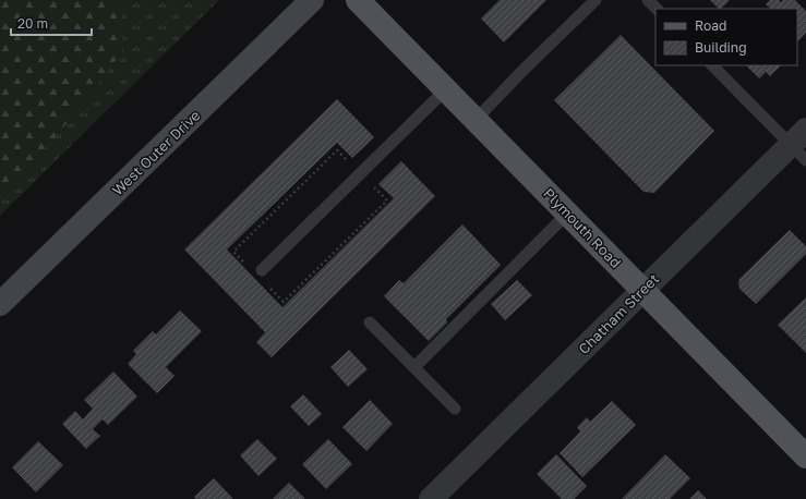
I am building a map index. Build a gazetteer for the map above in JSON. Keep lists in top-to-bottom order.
{
  "streets": {
    "main road": ["West Outer Drive", "Plymouth Road"],
    "street": ["Chatham Street"]
  },
  "crossings": [
    ["Plymouth Road", "Chatham Street"]
  ],
  "legend": ["Road", "Building"],
  "scale_bar": "20 m"
}
